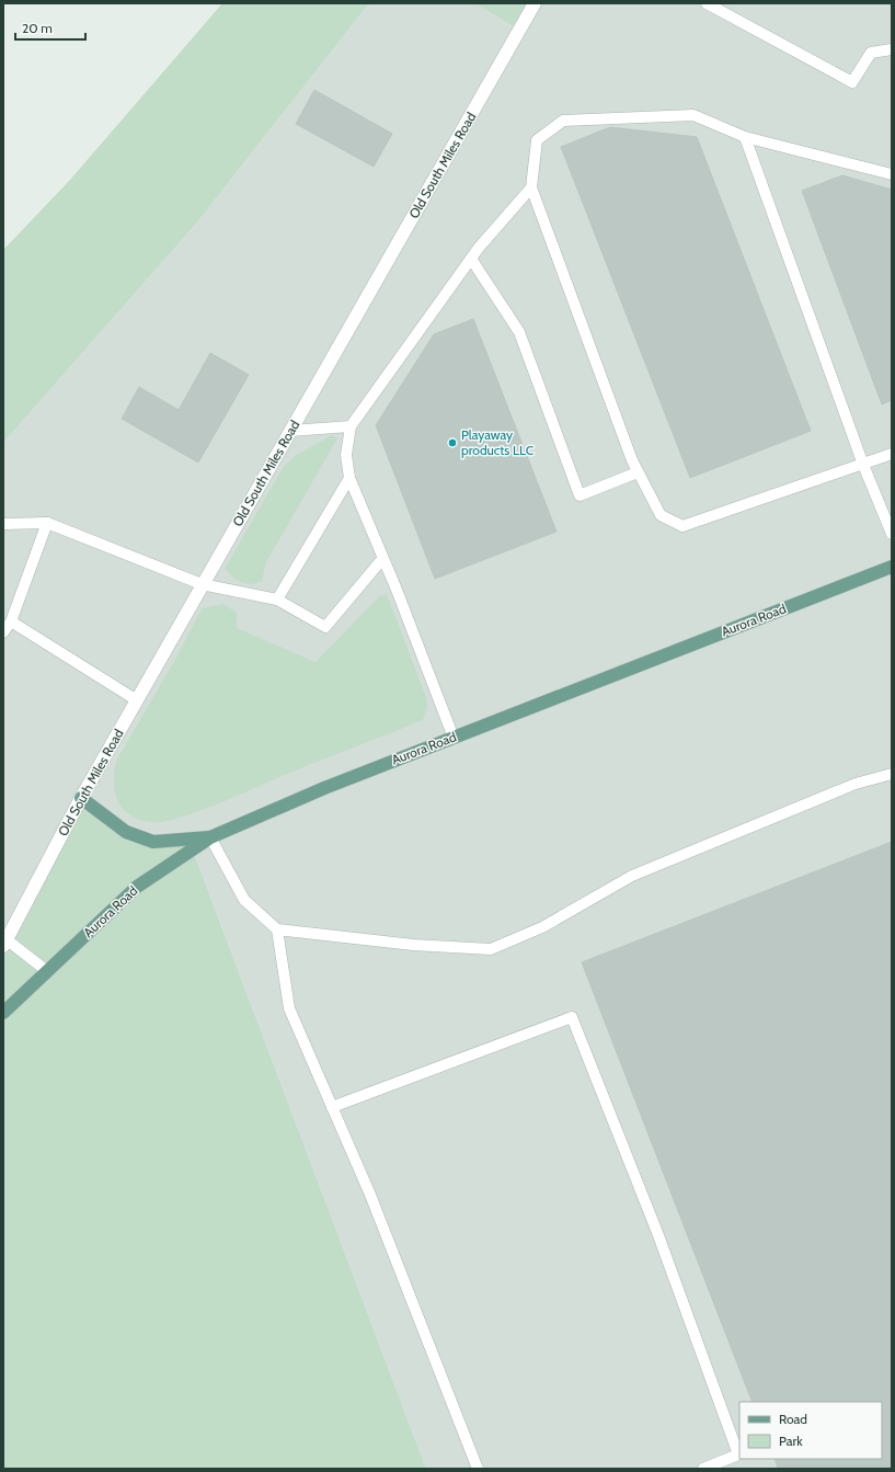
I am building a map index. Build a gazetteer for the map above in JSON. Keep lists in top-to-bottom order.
{
  "streets": {
    "main road": ["Aurora Road"],
    "street": ["Old South Miles Road"]
  },
  "places": ["Playaway products LLC"],
  "legend": ["Road", "Park"],
  "scale_bar": "20 m"
}
